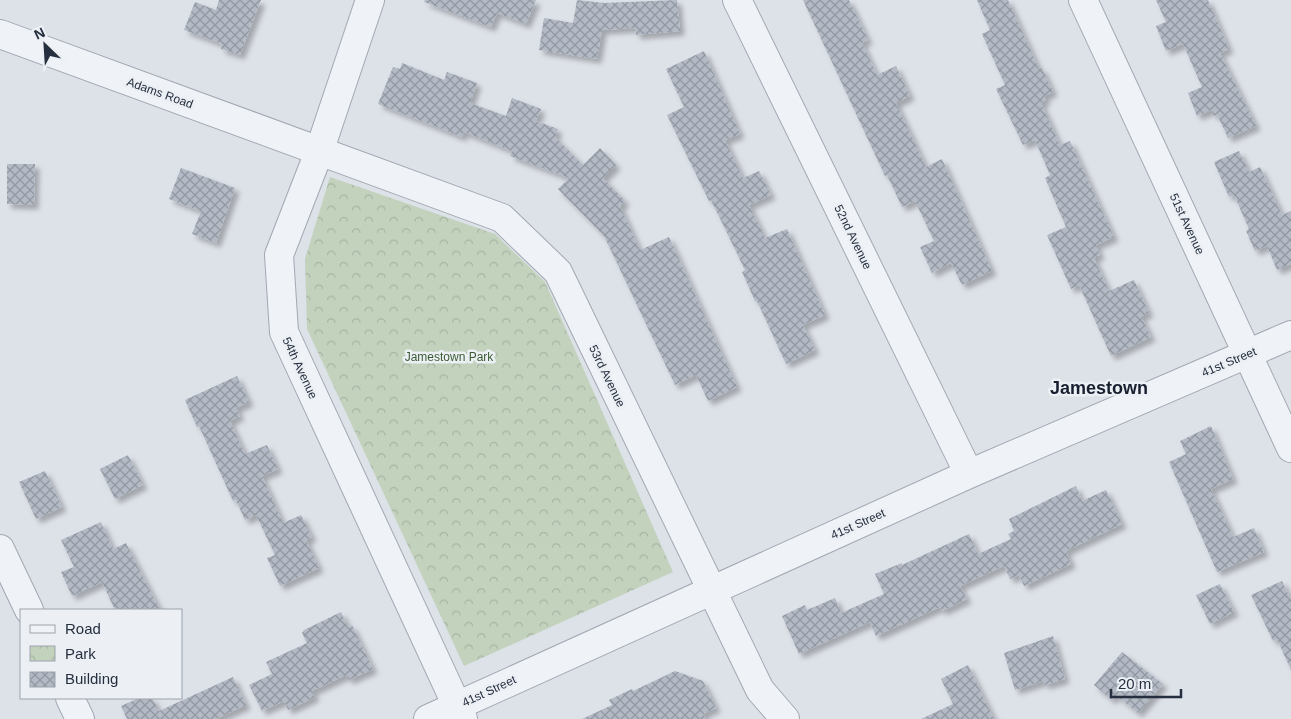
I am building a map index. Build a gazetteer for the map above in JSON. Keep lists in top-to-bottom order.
{
  "streets": {
    "street": [
      "Adams Road",
      "51st Avenue",
      "52nd Avenue",
      "41st Street",
      "54th Avenue",
      "53rd Avenue"
    ]
  },
  "crossings": [
    ["Adams Road", "54th Avenue"],
    ["Adams Road", "53rd Avenue"],
    ["51st Avenue", "41st Street"],
    ["52nd Avenue", "41st Street"],
    ["41st Street", "54th Avenue"],
    ["41st Street", "53rd Avenue"],
    ["54th Avenue", "53rd Avenue"]
  ],
  "districts": ["Jamestown"],
  "parks": ["Jamestown Park"],
  "legend": ["Road", "Park", "Building"],
  "scale_bar": "20 m",
  "north": "top left"
}
